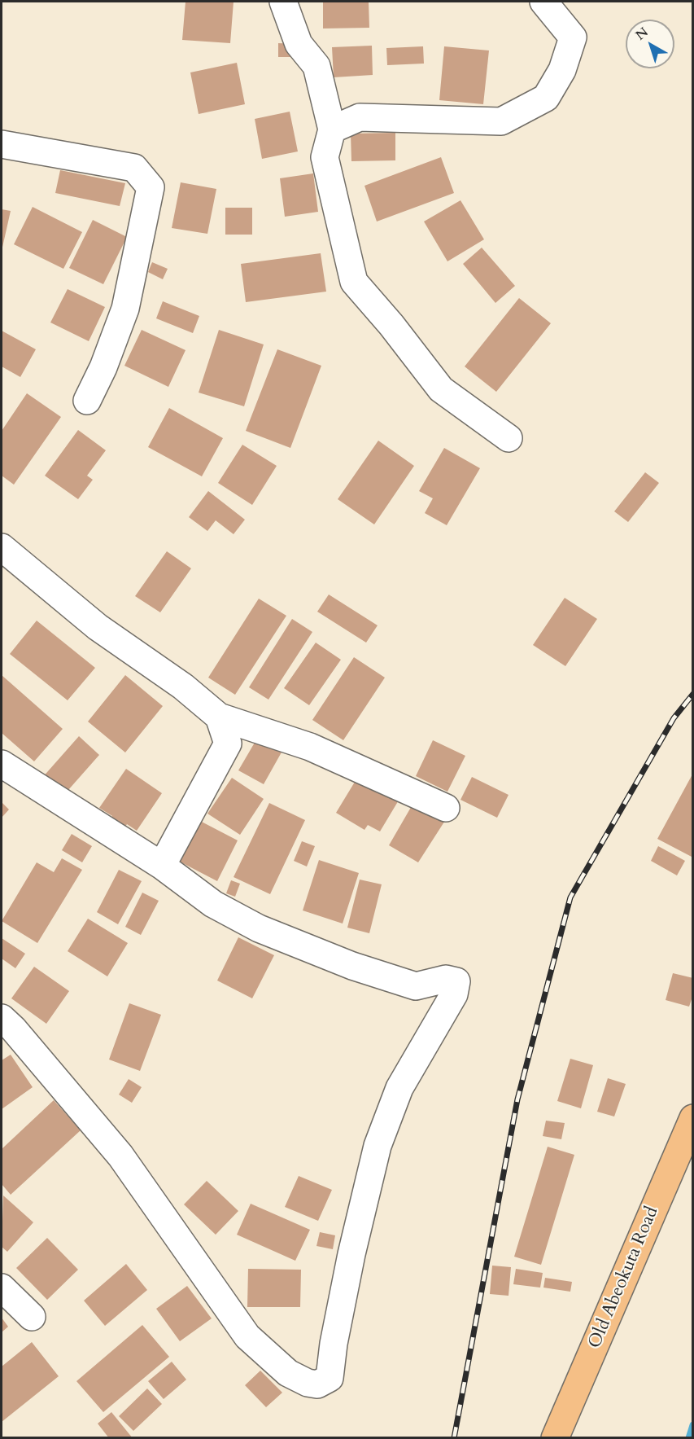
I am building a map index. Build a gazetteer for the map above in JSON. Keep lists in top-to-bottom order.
{
  "streets": {
    "highway": ["Old Abeokuta Road"]
  },
  "north": "top left"
}
